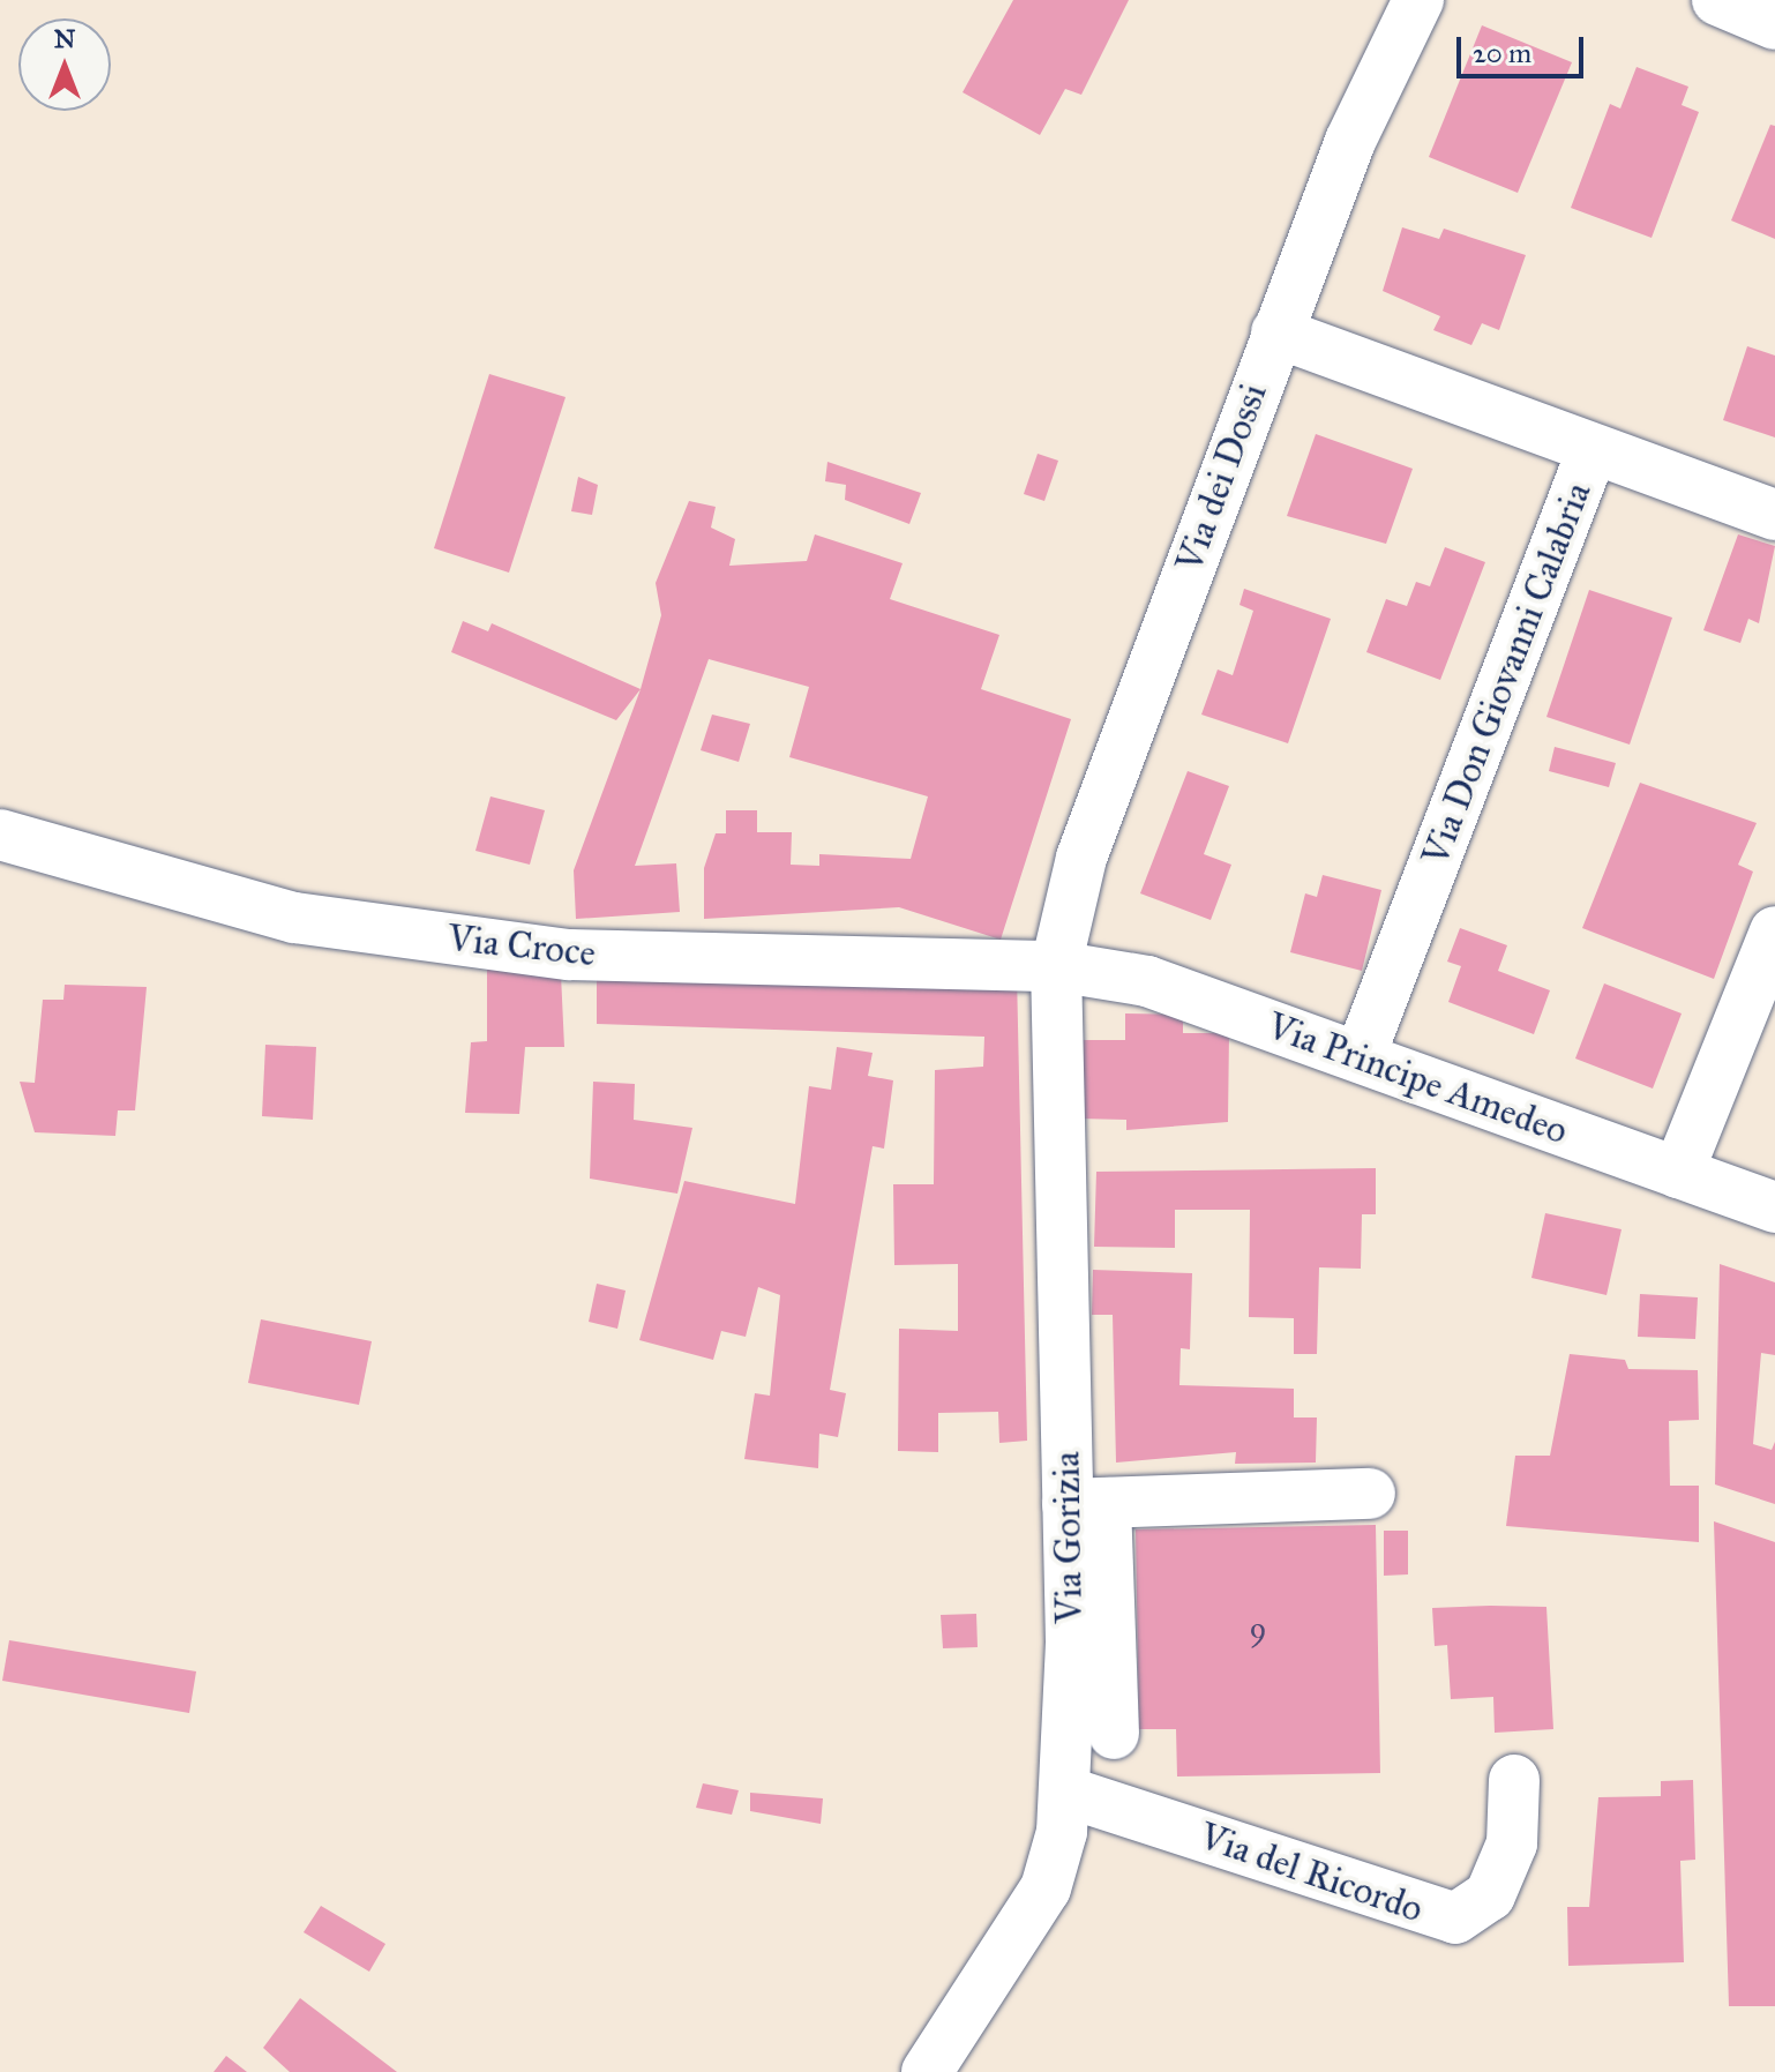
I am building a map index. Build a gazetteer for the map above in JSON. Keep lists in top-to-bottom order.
{
  "streets": {
    "street": [
      "Via dei Dossi",
      "Via Don Giovanni Calabria",
      "Via Croce",
      "Via Principe Amedeo",
      "Via Gorizia",
      "Via del Ricordo"
    ]
  },
  "crossings": [
    ["Via dei Dossi", "Via Don Giovanni Calabria"],
    ["Via dei Dossi", "Via Croce"],
    ["Via dei Dossi", "Via Principe Amedeo"],
    ["Via dei Dossi", "Via Gorizia"],
    ["Via Don Giovanni Calabria", "Via Principe Amedeo"],
    ["Via Croce", "Via Principe Amedeo"],
    ["Via Croce", "Via Gorizia"],
    ["Via Principe Amedeo", "Via Gorizia"],
    ["Via Gorizia", "Via del Ricordo"]
  ],
  "house_numbers": ["9"],
  "scale_bar": "20 m",
  "north": "top"
}
